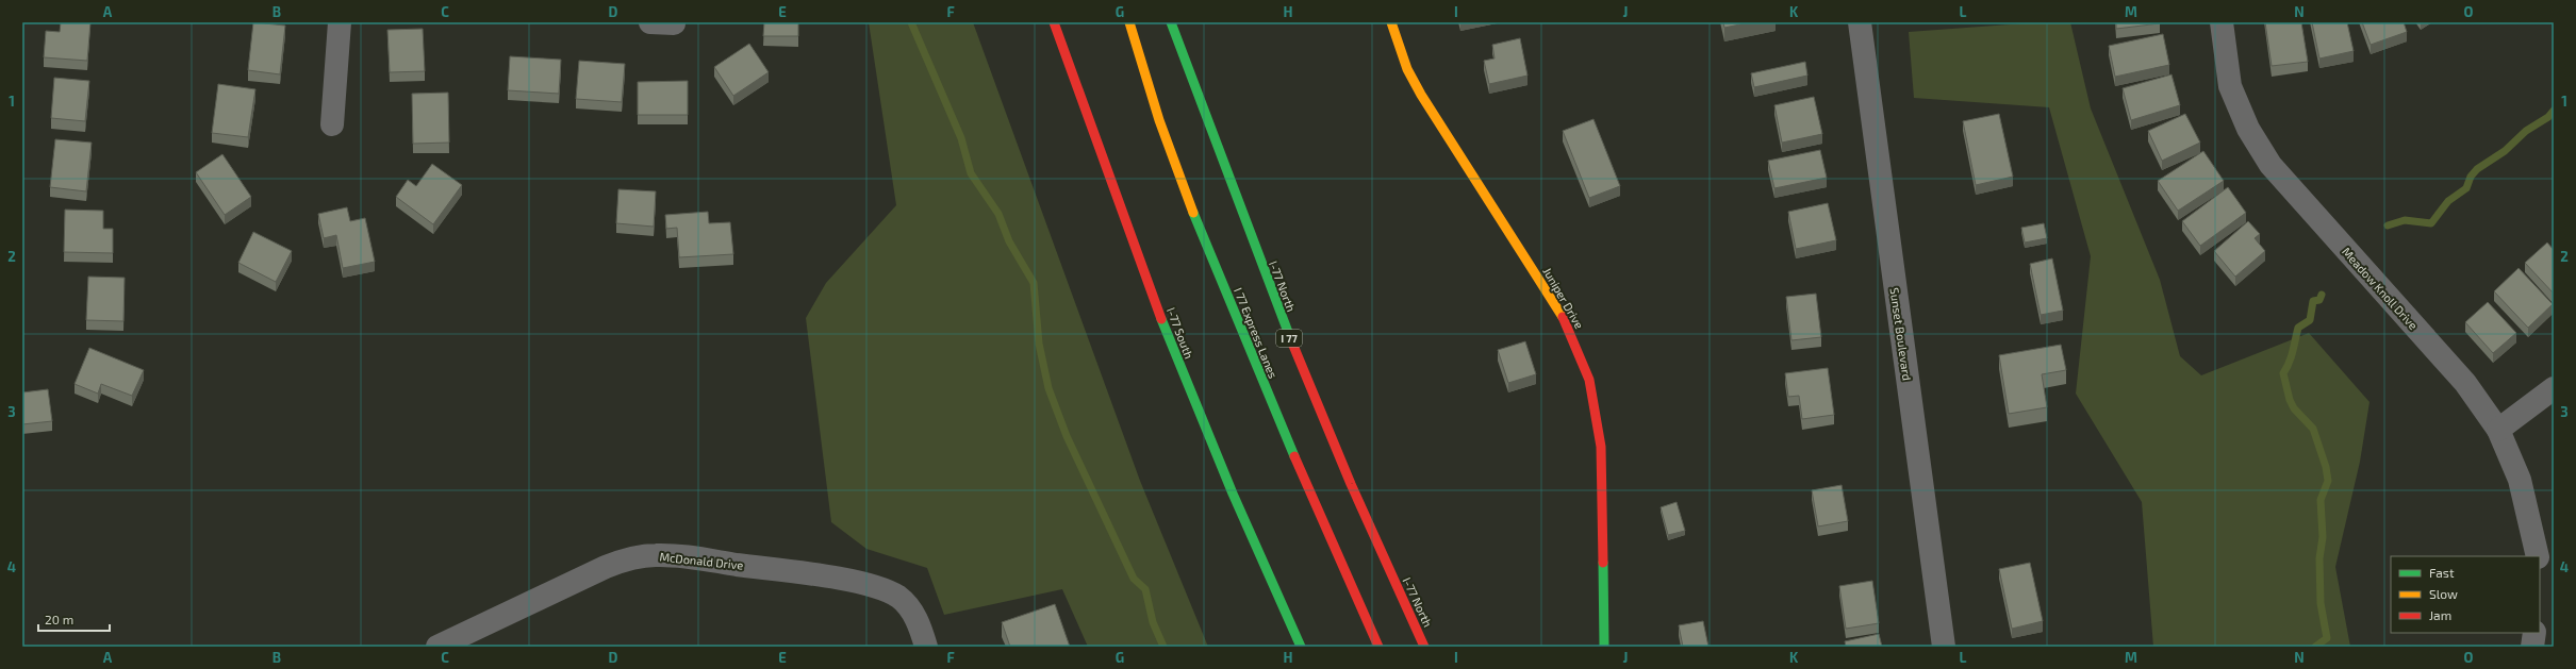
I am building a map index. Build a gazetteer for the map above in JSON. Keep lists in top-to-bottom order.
{
  "streets": {
    "main road": [
      "I-77 North",
      "Juniper Drive",
      "I-77 South",
      "I 77 Express Lanes",
      "I 77"
    ],
    "street": ["Meadow Knoll Drive", "Sunset Boulevard", "McDonald Drive"]
  },
  "legend": ["Fast", "Slow", "Jam"],
  "scale_bar": "20 m",
  "grid": {
    "columns": [
      "A",
      "B",
      "C",
      "D",
      "E",
      "F",
      "G",
      "H",
      "I",
      "J",
      "K",
      "L",
      "M",
      "N",
      "O"
    ],
    "rows": [
      "1",
      "2",
      "3",
      "4"
    ]
  }
}
